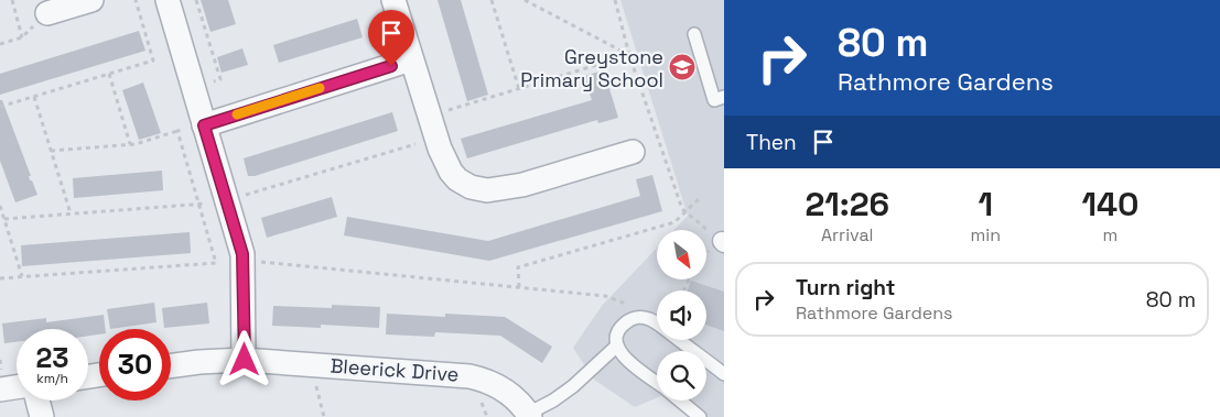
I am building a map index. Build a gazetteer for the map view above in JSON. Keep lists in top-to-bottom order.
{
  "streets": {
    "street": ["Bleerick Drive"]
  },
  "places": {
    "school or university": ["Greystone Primary School"]
  },
  "north": "bottom right",
  "page": {
    "turn": ["80 m", "Rathmore Gardens"],
    "then": "Then",
    "eta": [
      "21:26",
      "Arrival",
      "1",
      "min",
      "140",
      "m"
    ],
    "list": [
      {
        "name": "Turn right",
        "note": "Rathmore Gardens",
        "value": "80 m"
      }
    ],
    "speed": "23 km/h",
    "limit": "30"
  }
}
